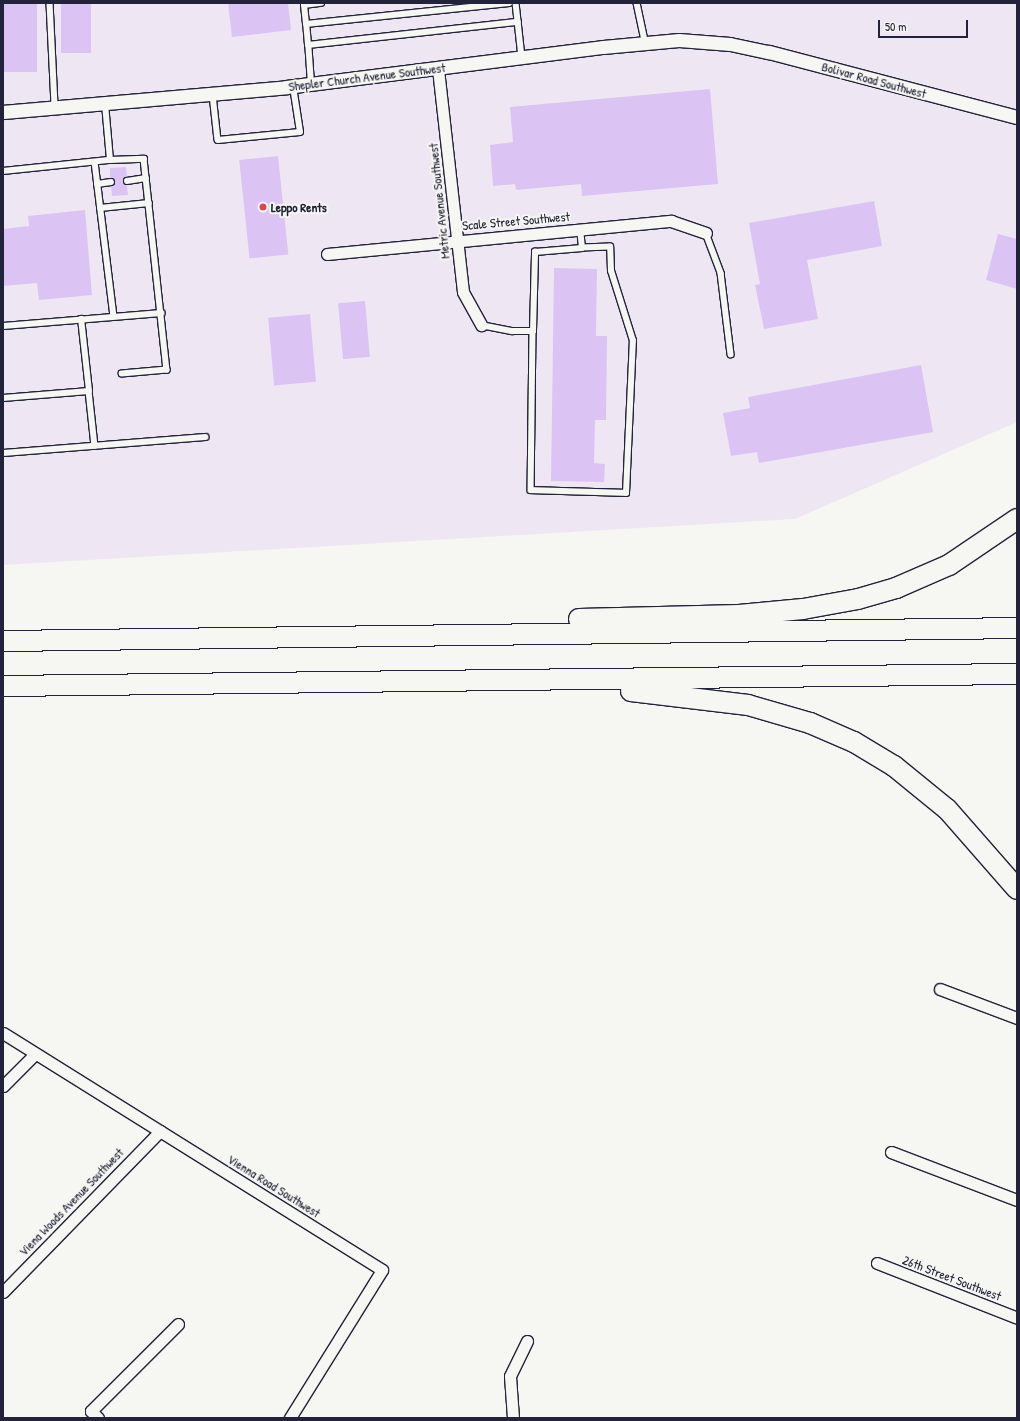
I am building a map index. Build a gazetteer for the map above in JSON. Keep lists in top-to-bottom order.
{
  "streets": {
    "street": [
      "Shepler Church Avenue Southwest",
      "Bolivar Road Southwest",
      "Metric Avenue Southwest",
      "Scale Street Southwest",
      "Vienna Road Southwest",
      "Viena Woods Avenue Southwest",
      "26th Street Southwest"
    ]
  },
  "crossings": [
    ["Shepler Church Avenue Southwest", "Bolivar Road Southwest"],
    ["Shepler Church Avenue Southwest", "Metric Avenue Southwest"],
    ["Metric Avenue Southwest", "Scale Street Southwest"],
    ["Vienna Road Southwest", "Viena Woods Avenue Southwest"]
  ],
  "places": ["Leppo Rents"],
  "scale_bar": "50 m"
}
